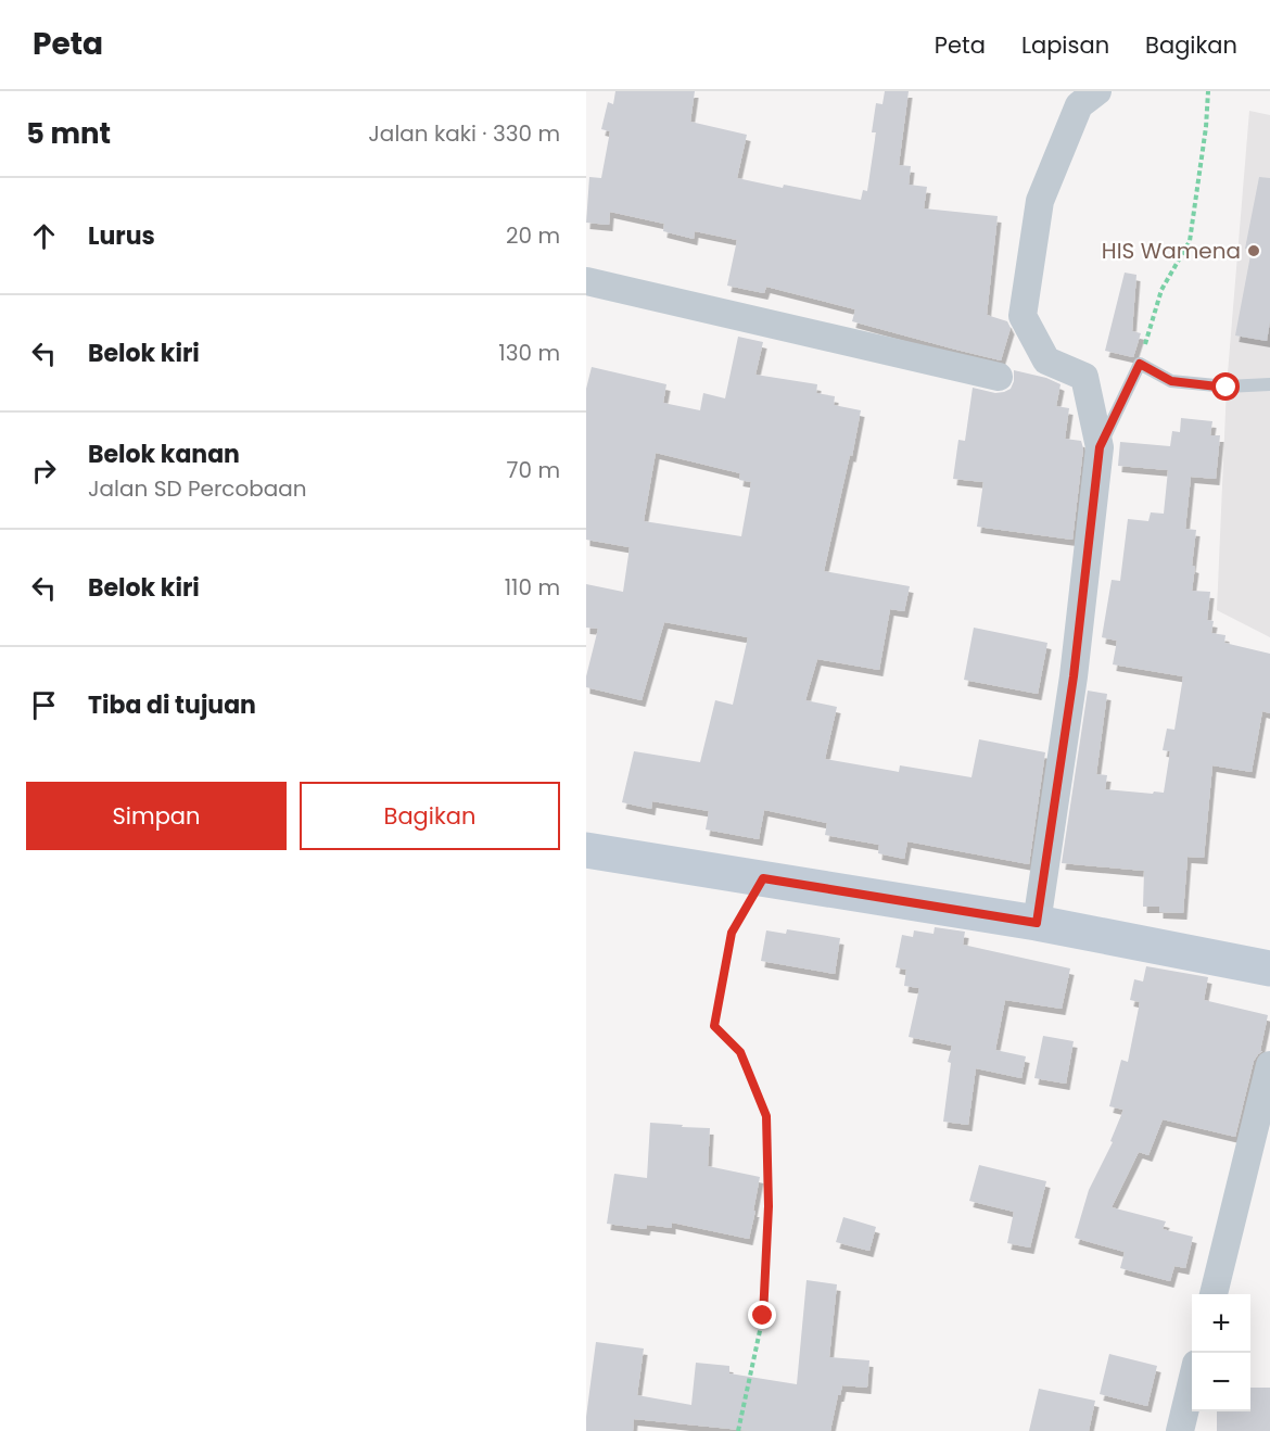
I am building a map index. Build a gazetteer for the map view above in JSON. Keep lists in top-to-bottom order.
{
  "places": ["HIS Wamena"],
  "page": {
    "header": "Peta",
    "nav": ["Peta", "Lapisan", "Bagikan"],
    "heading": ["5 mnt", "Jalan kaki · 330 m"],
    "list": [
      ["Lurus", "20 m"],
      ["Belok kiri", "130 m"],
      ["Belok kanan", "Jalan SD Percobaan", "70 m"],
      ["Belok kiri", "110 m"],
      "Tiba di tujuan"
    ],
    "buttons": ["Simpan", "Bagikan"],
    "map_buttons": ["+", "−"]
  }
}
